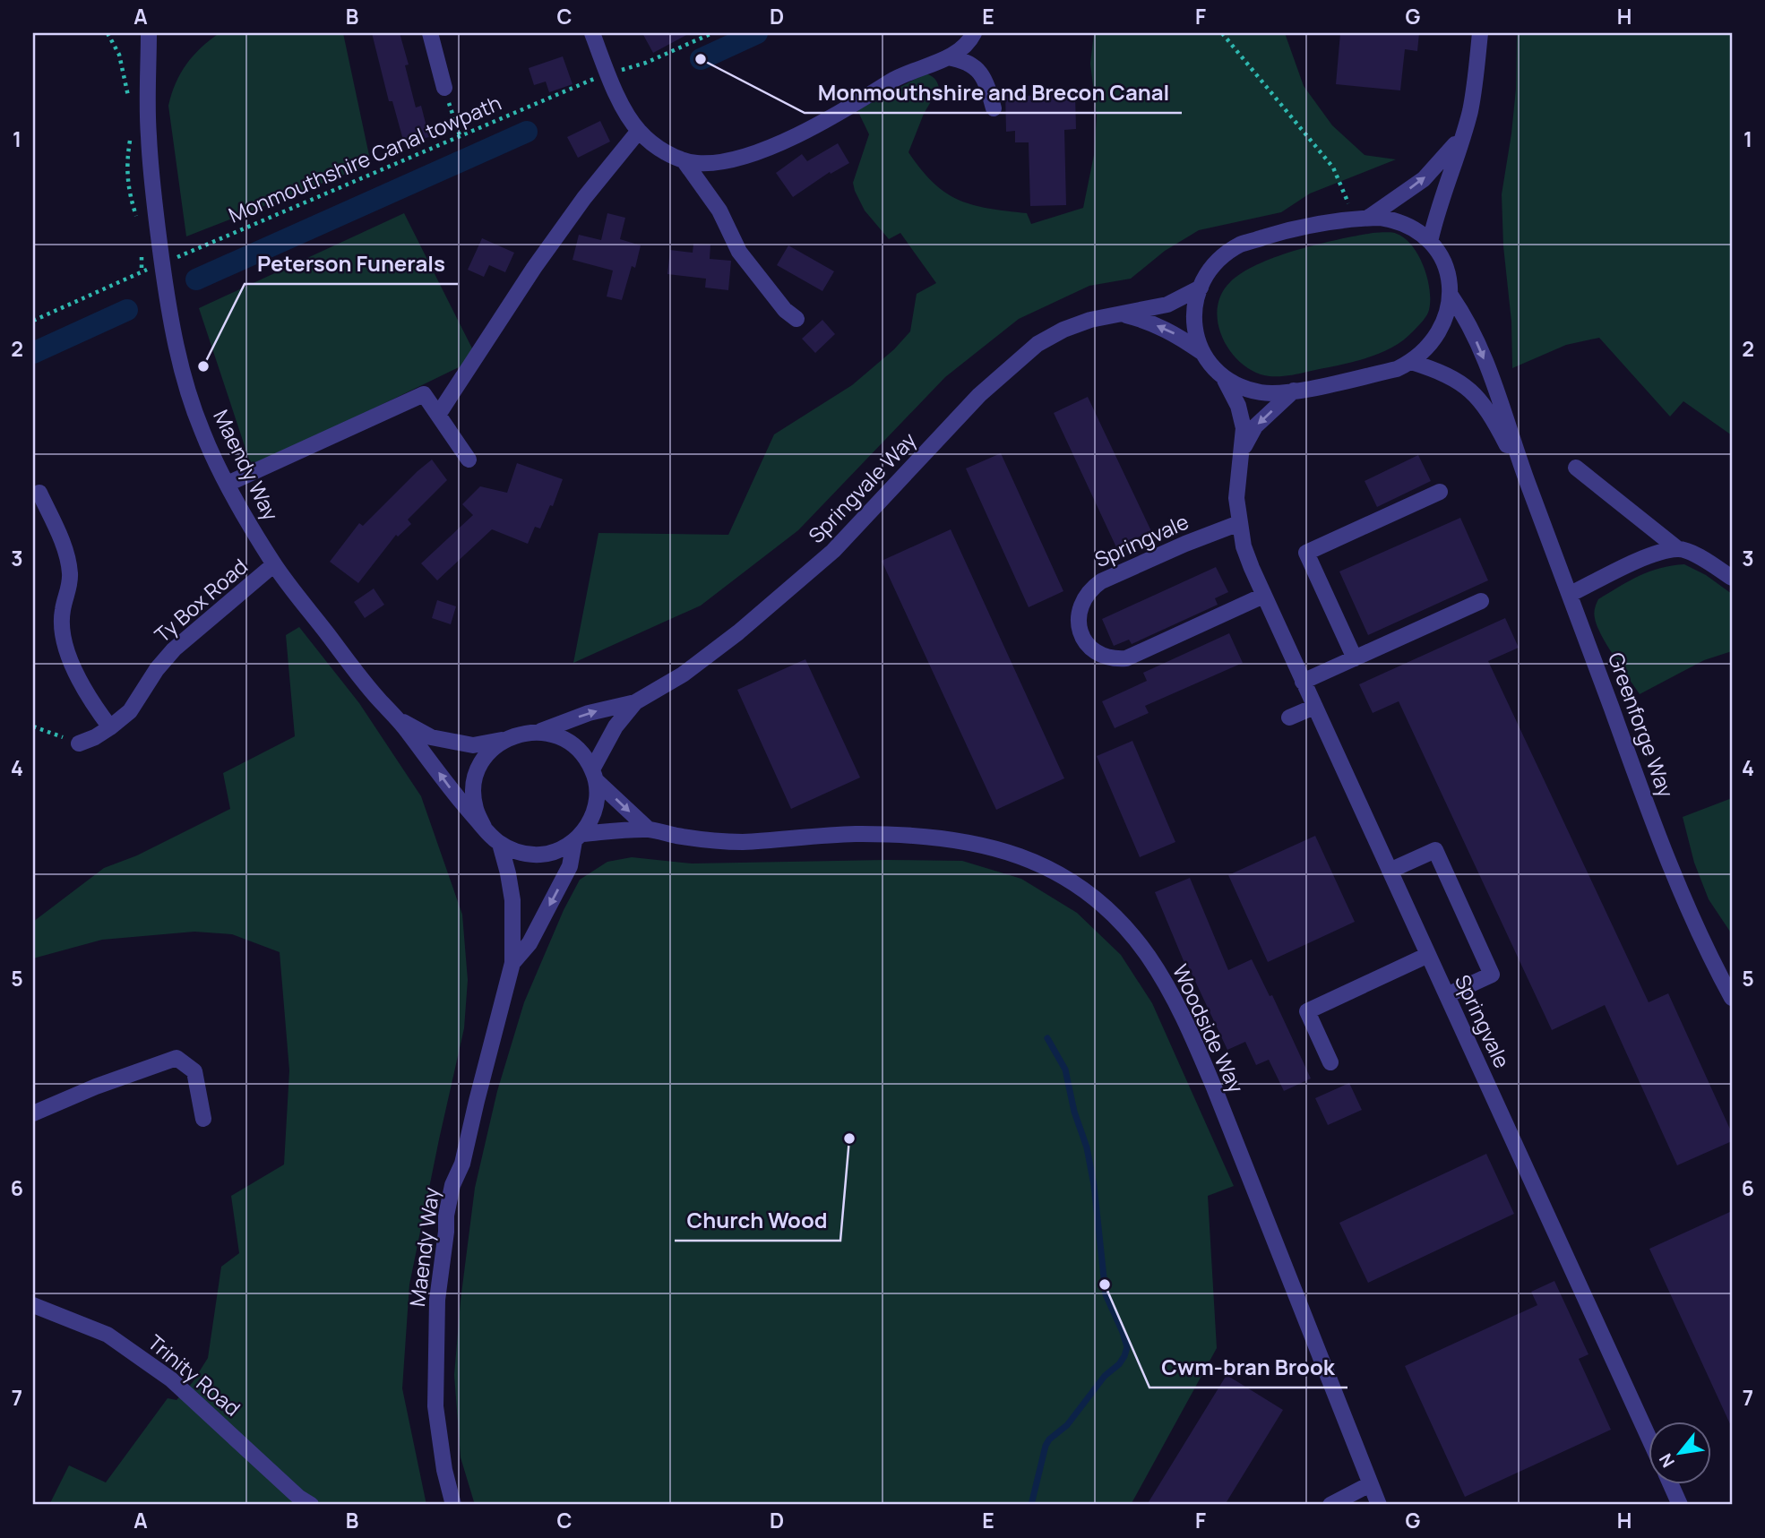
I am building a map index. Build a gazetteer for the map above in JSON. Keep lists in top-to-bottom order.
{
  "streets": {
    "street": [
      "Maendy Way",
      "Springvale Way",
      "Springvale",
      "Ty Box Road",
      "Greenforge Way",
      "Woodside Way",
      "Trinity Road"
    ],
    "path": ["Monmouthshire Canal towpath"]
  },
  "crossings": [
    ["Monmouthshire Canal towpath", "Maendy Way"],
    ["Maendy Way", "Springvale Way"],
    ["Maendy Way", "Ty Box Road"],
    ["Maendy Way", "Woodside Way"],
    ["Springvale Way", "Springvale"],
    ["Springvale Way", "Greenforge Way"],
    ["Springvale Way", "Woodside Way"],
    ["Springvale", "Greenforge Way"]
  ],
  "places": [
    "Monmouthshire and Brecon Canal",
    "Peterson Funerals",
    "Church Wood",
    "Cwm-bran Brook"
  ],
  "north": "bottom left",
  "grid": {
    "columns": [
      "A",
      "B",
      "C",
      "D",
      "E",
      "F",
      "G",
      "H"
    ],
    "rows": [
      "1",
      "2",
      "3",
      "4",
      "5",
      "6",
      "7"
    ]
  }
}
